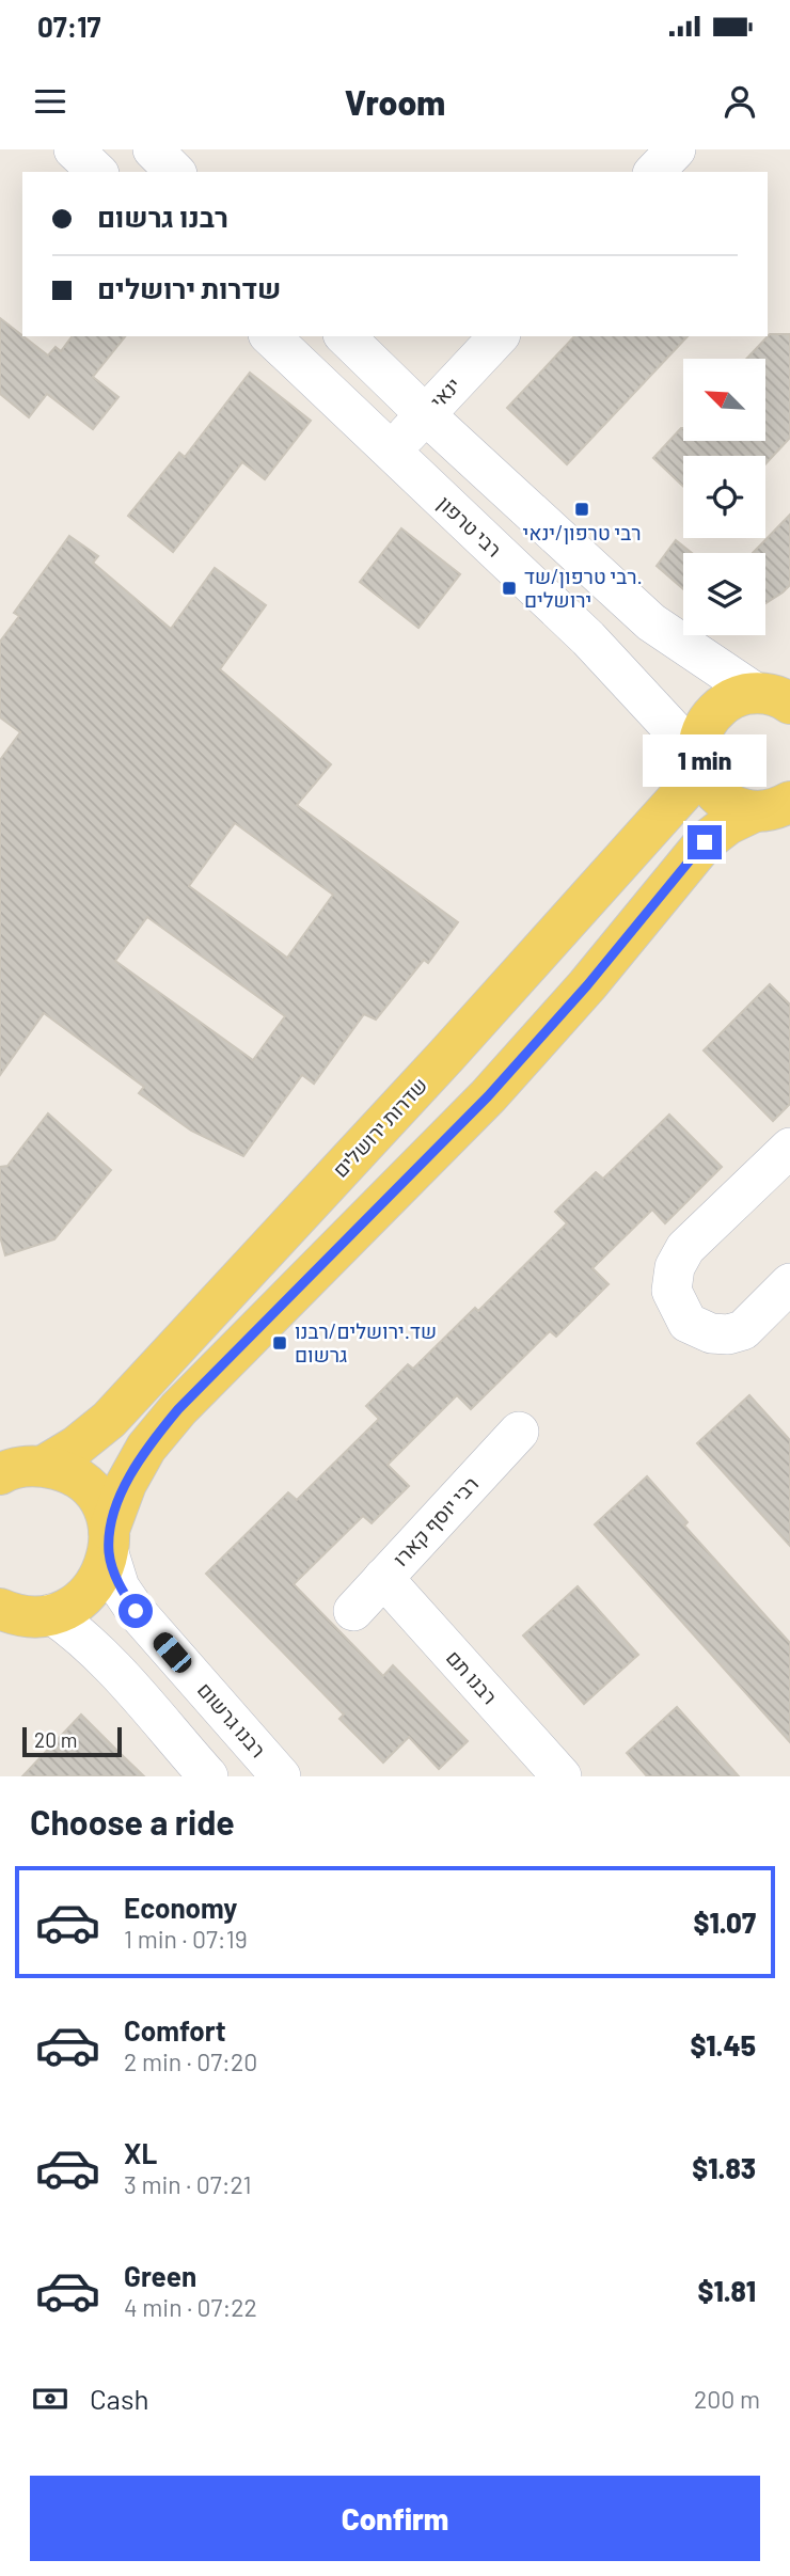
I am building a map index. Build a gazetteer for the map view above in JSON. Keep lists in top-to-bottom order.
{
  "streets": {
    "main road": ["שדרות ירושלים"],
    "street": [
      "ינאי",
      "רבי טרפון",
      "רבי יוסף קארו",
      "רבנו תם",
      "רבנו גרשום"
    ]
  },
  "crossings": [
    ["ינאי", "רבי טרפון"],
    ["רבי טרפון", "שדרות ירושלים"],
    ["רבי יוסף קארו", "רבנו תם"]
  ],
  "places": {
    "transit": ["רבי טרפון/ינאי", "רבי טרפון/שד. ירושלים", "שד.ירושלים/רבנו גרשום"]
  },
  "scale_bar": "20 m",
  "north": "top left",
  "page": {
    "status": "07:17",
    "header": "Vroom",
    "banner": ["רבנו גרשום", "שדרות ירושלים"],
    "bubble": "1 min",
    "scale": "20 m",
    "heading": "Choose a ride",
    "list": [
      {
        "name": "Economy",
        "note": "1 min · 07:19",
        "value": "$1.07"
      },
      {
        "name": "Comfort",
        "note": "2 min · 07:20",
        "value": "$1.45"
      },
      {
        "name": "XL",
        "note": "3 min · 07:21",
        "value": "$1.83"
      },
      {
        "name": "Green",
        "note": "4 min · 07:22",
        "value": "$1.81"
      }
    ],
    "pay": ["Cash", "200 m"],
    "buttons": "Confirm"
  }
}
